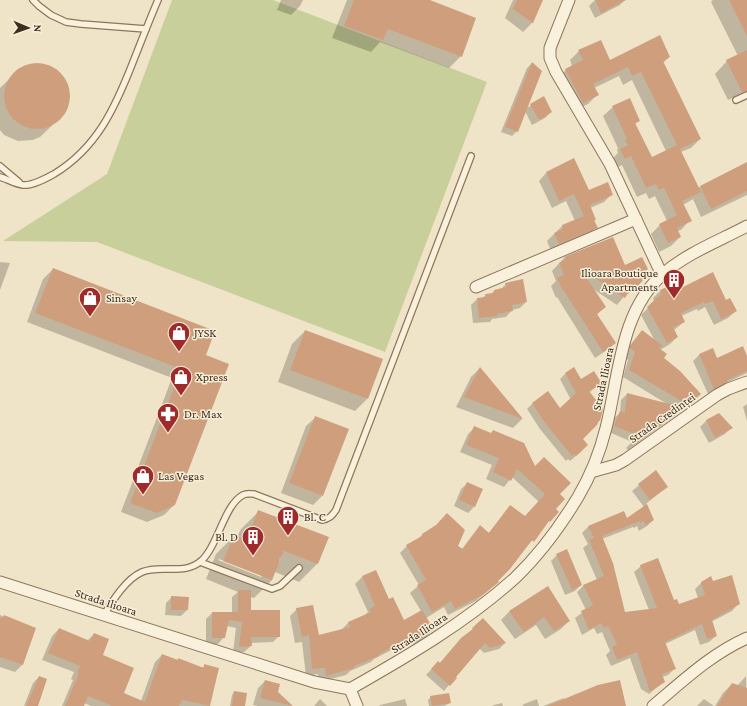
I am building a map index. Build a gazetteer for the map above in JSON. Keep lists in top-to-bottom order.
{
  "streets": {
    "street": ["Strada Ilioara", "Strada Credinței"]
  },
  "crossings": [
    ["Strada Ilioara", "Strada Credinței"]
  ],
  "places": {
    "building": ["Ilioara Boutique Apartments", "Bl. C", "Bl. D"],
    "shop": [
      "Sinsay",
      "JYSK",
      "Xpress",
      "Las Vegas"
    ],
    "pharmacy": ["Dr. Max"]
  },
  "north": "right"
}
